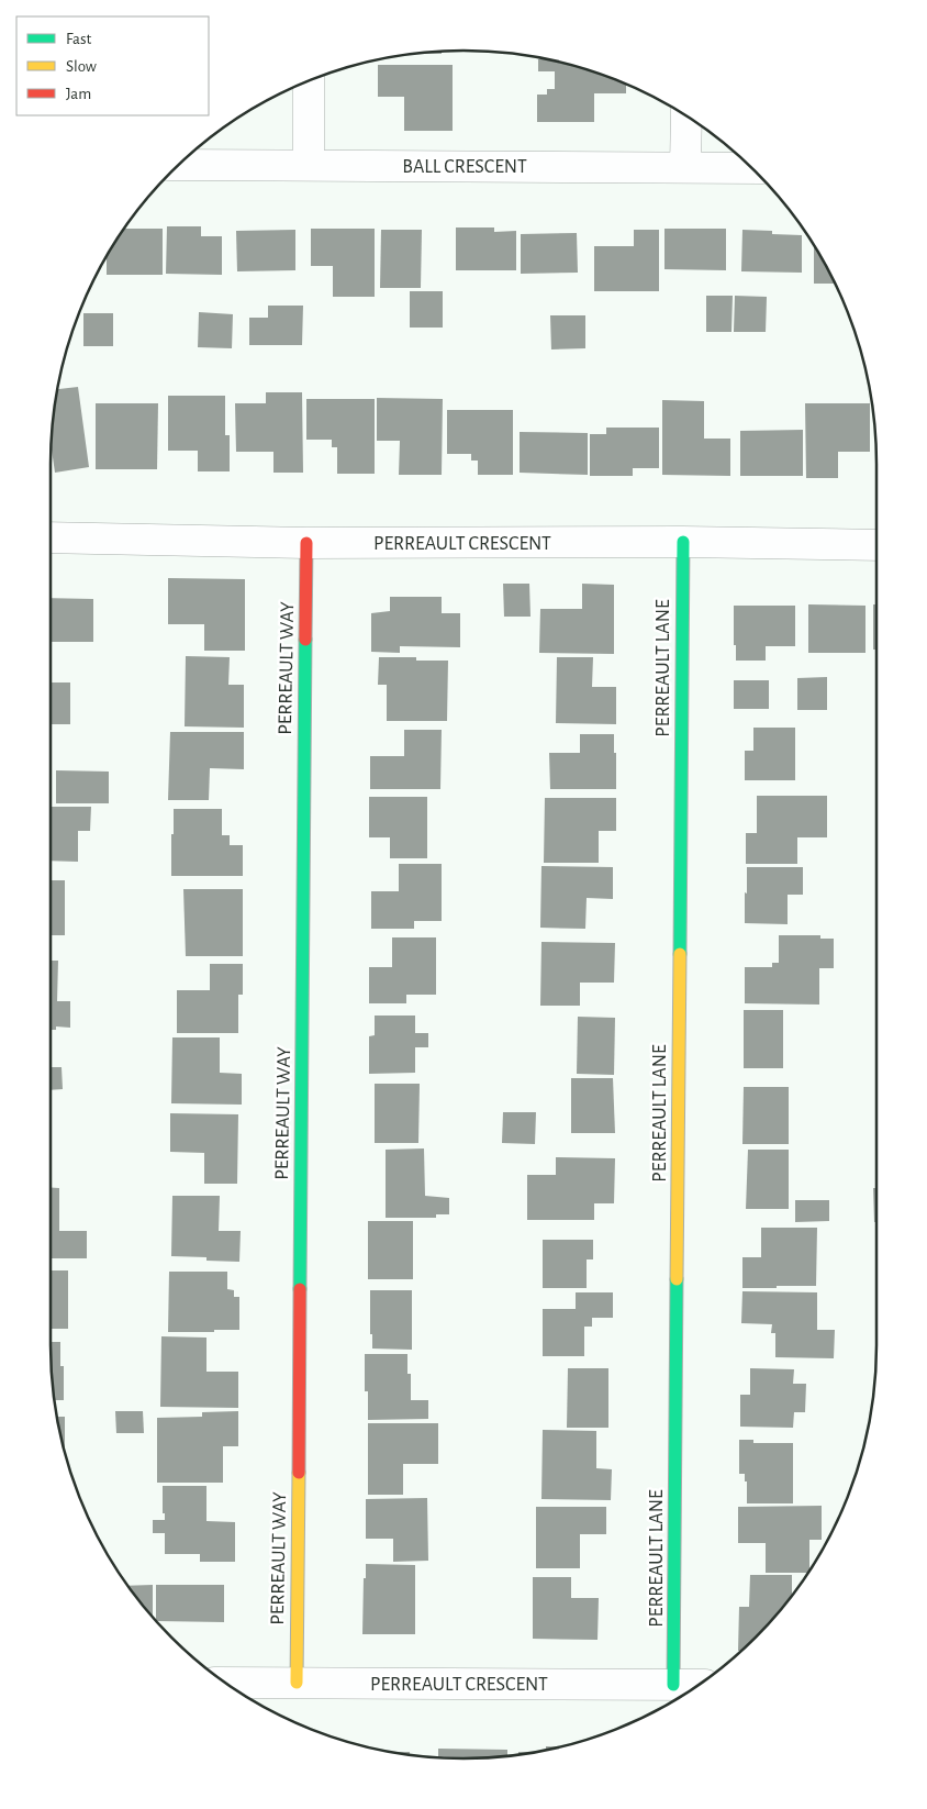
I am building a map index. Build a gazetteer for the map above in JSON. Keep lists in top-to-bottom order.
{
  "streets": {
    "street": [
      "BALL CRESCENT",
      "PERREAULT CRESCENT",
      "PERREAULT WAY",
      "PERREAULT LANE"
    ]
  },
  "crossings": [
    ["PERREAULT CRESCENT", "PERREAULT WAY"],
    ["PERREAULT CRESCENT", "PERREAULT LANE"]
  ],
  "legend": ["Fast", "Slow", "Jam"]
}
